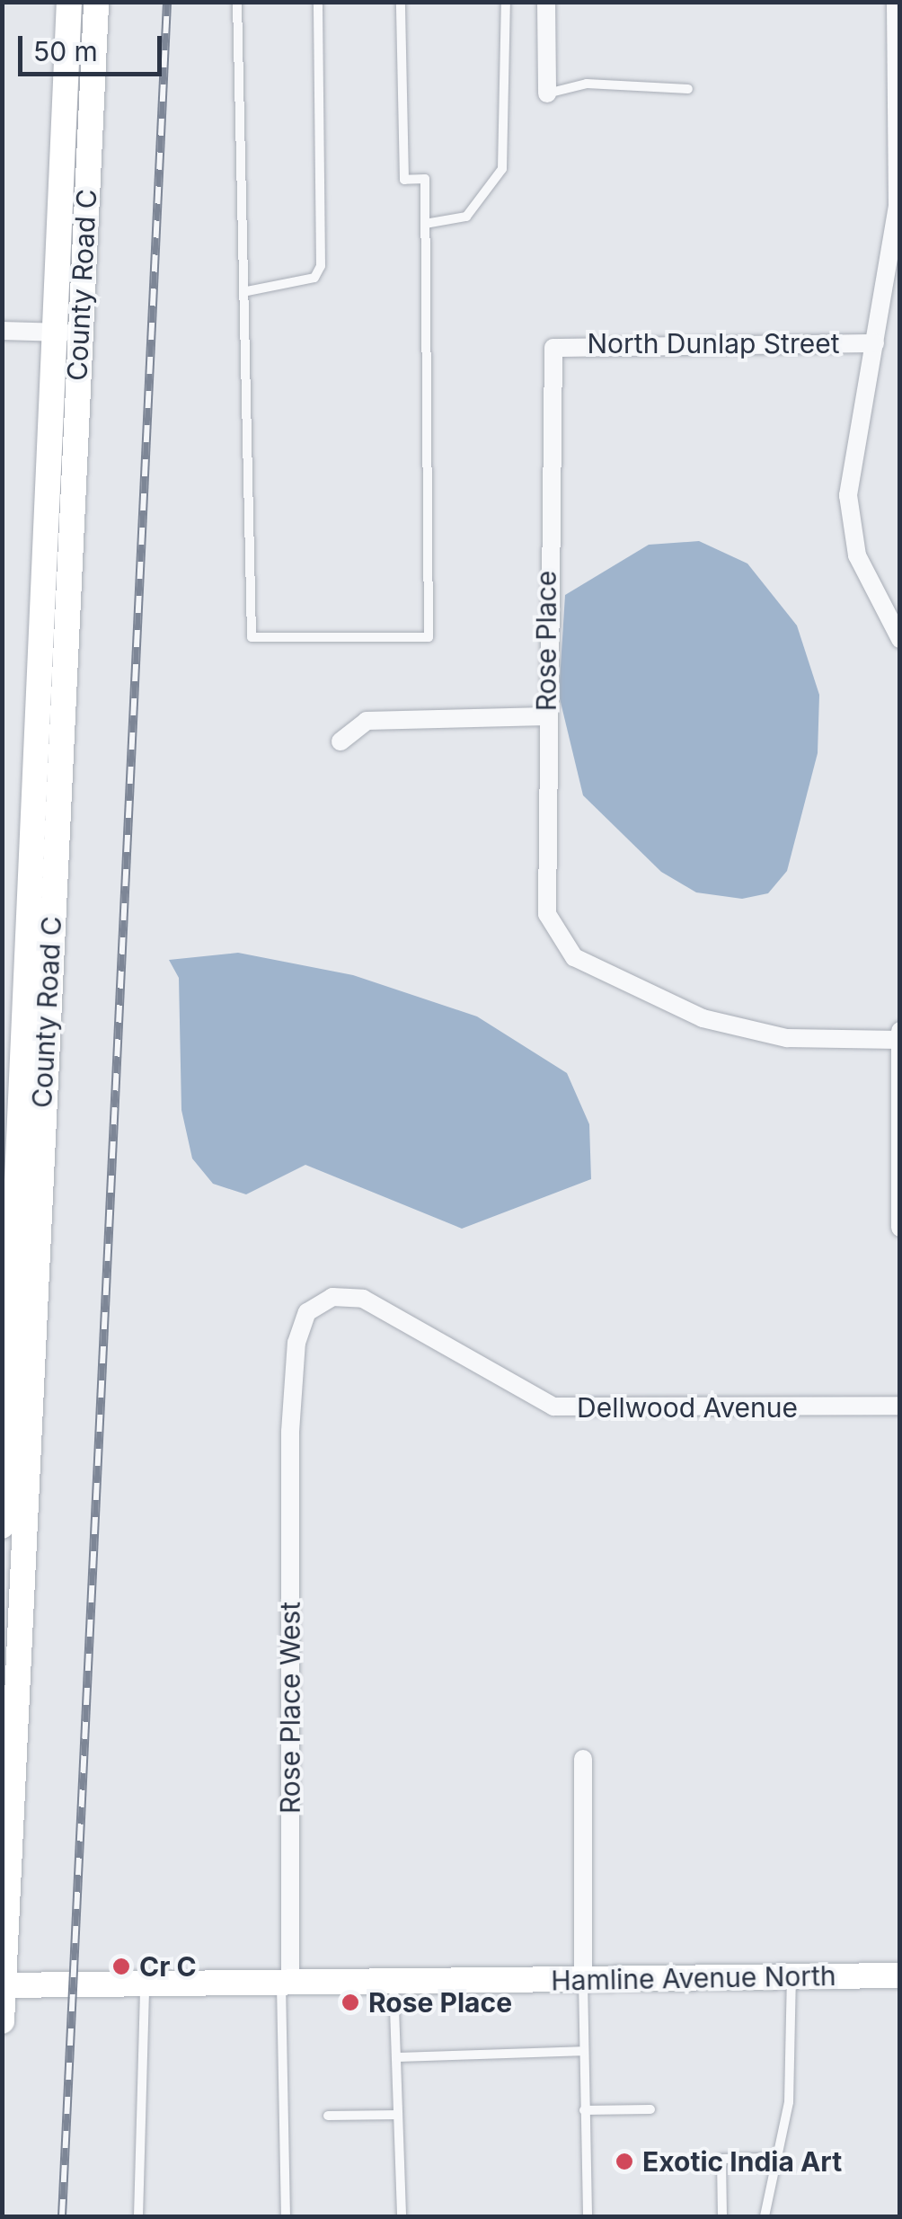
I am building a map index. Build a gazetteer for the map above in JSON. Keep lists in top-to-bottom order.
{
  "streets": {
    "main road": ["County Road C", "Hamline Avenue North"],
    "street": [
      "North Dunlap Street",
      "Rose Place",
      "Dellwood Avenue",
      "Rose Place West"
    ]
  },
  "crossings": [
    ["County Road C", "Hamline Avenue North"],
    ["North Dunlap Street", "Rose Place"],
    ["Dellwood Avenue", "Rose Place West"],
    ["Rose Place West", "Hamline Avenue North"]
  ],
  "places": ["Cr C", "Rose Place", "Exotic India Art"],
  "scale_bar": "50 m"
}
